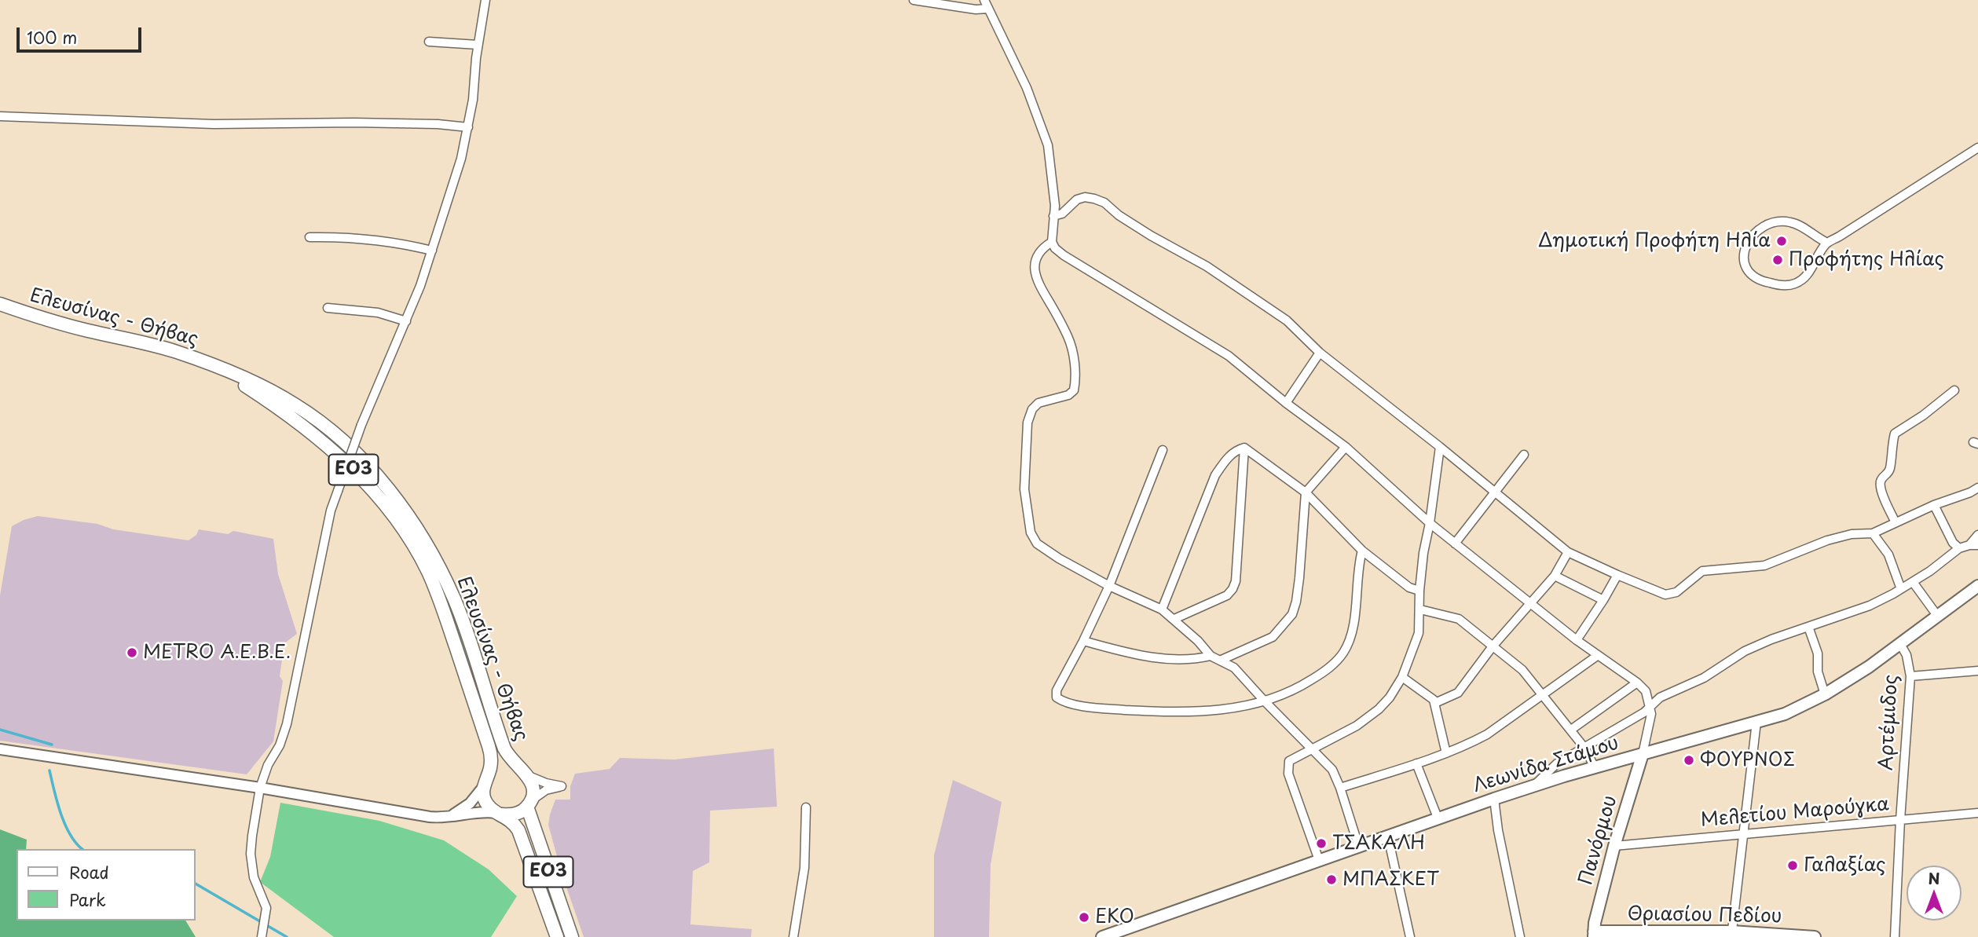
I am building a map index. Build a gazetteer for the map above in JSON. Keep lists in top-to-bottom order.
{
  "streets": {
    "main road": [
      "Ελευσίνας - Θήβας",
      "ΕΟ3",
      "Λεωνίδα Στάμου",
      "Πανόρμου",
      "Θριασίου Πεδίου"
    ],
    "street": ["Αρτέμιδος", "Μελετίου Μαρούγκα"]
  },
  "crossings": [
    ["Ελευσίνας - Θήβας", "ΕΟ3"],
    ["Αρτέμιδος", "Λεωνίδα Στάμου"],
    ["Αρτέμιδος", "Μελετίου Μαρούγκα"],
    ["Λεωνίδα Στάμου", "Πανόρμου"],
    ["Μελετίου Μαρούγκα", "Πανόρμου"],
    ["Πανόρμου", "Θριασίου Πεδίου"]
  ],
  "places": [
    "Δημοτική Προφήτη Ηλία",
    "Προφήτης Ηλίας",
    "METRO Α.Ε.Β.Ε.",
    "ΦΟΥΡΝΟΣ",
    "ΤΣΑΚΑΛΗ",
    "Γαλαξίας",
    "ΜΠΑΣΚΕΤ",
    "EKO"
  ],
  "legend": ["Road", "Park"],
  "scale_bar": "100 m",
  "north": "top"
}
